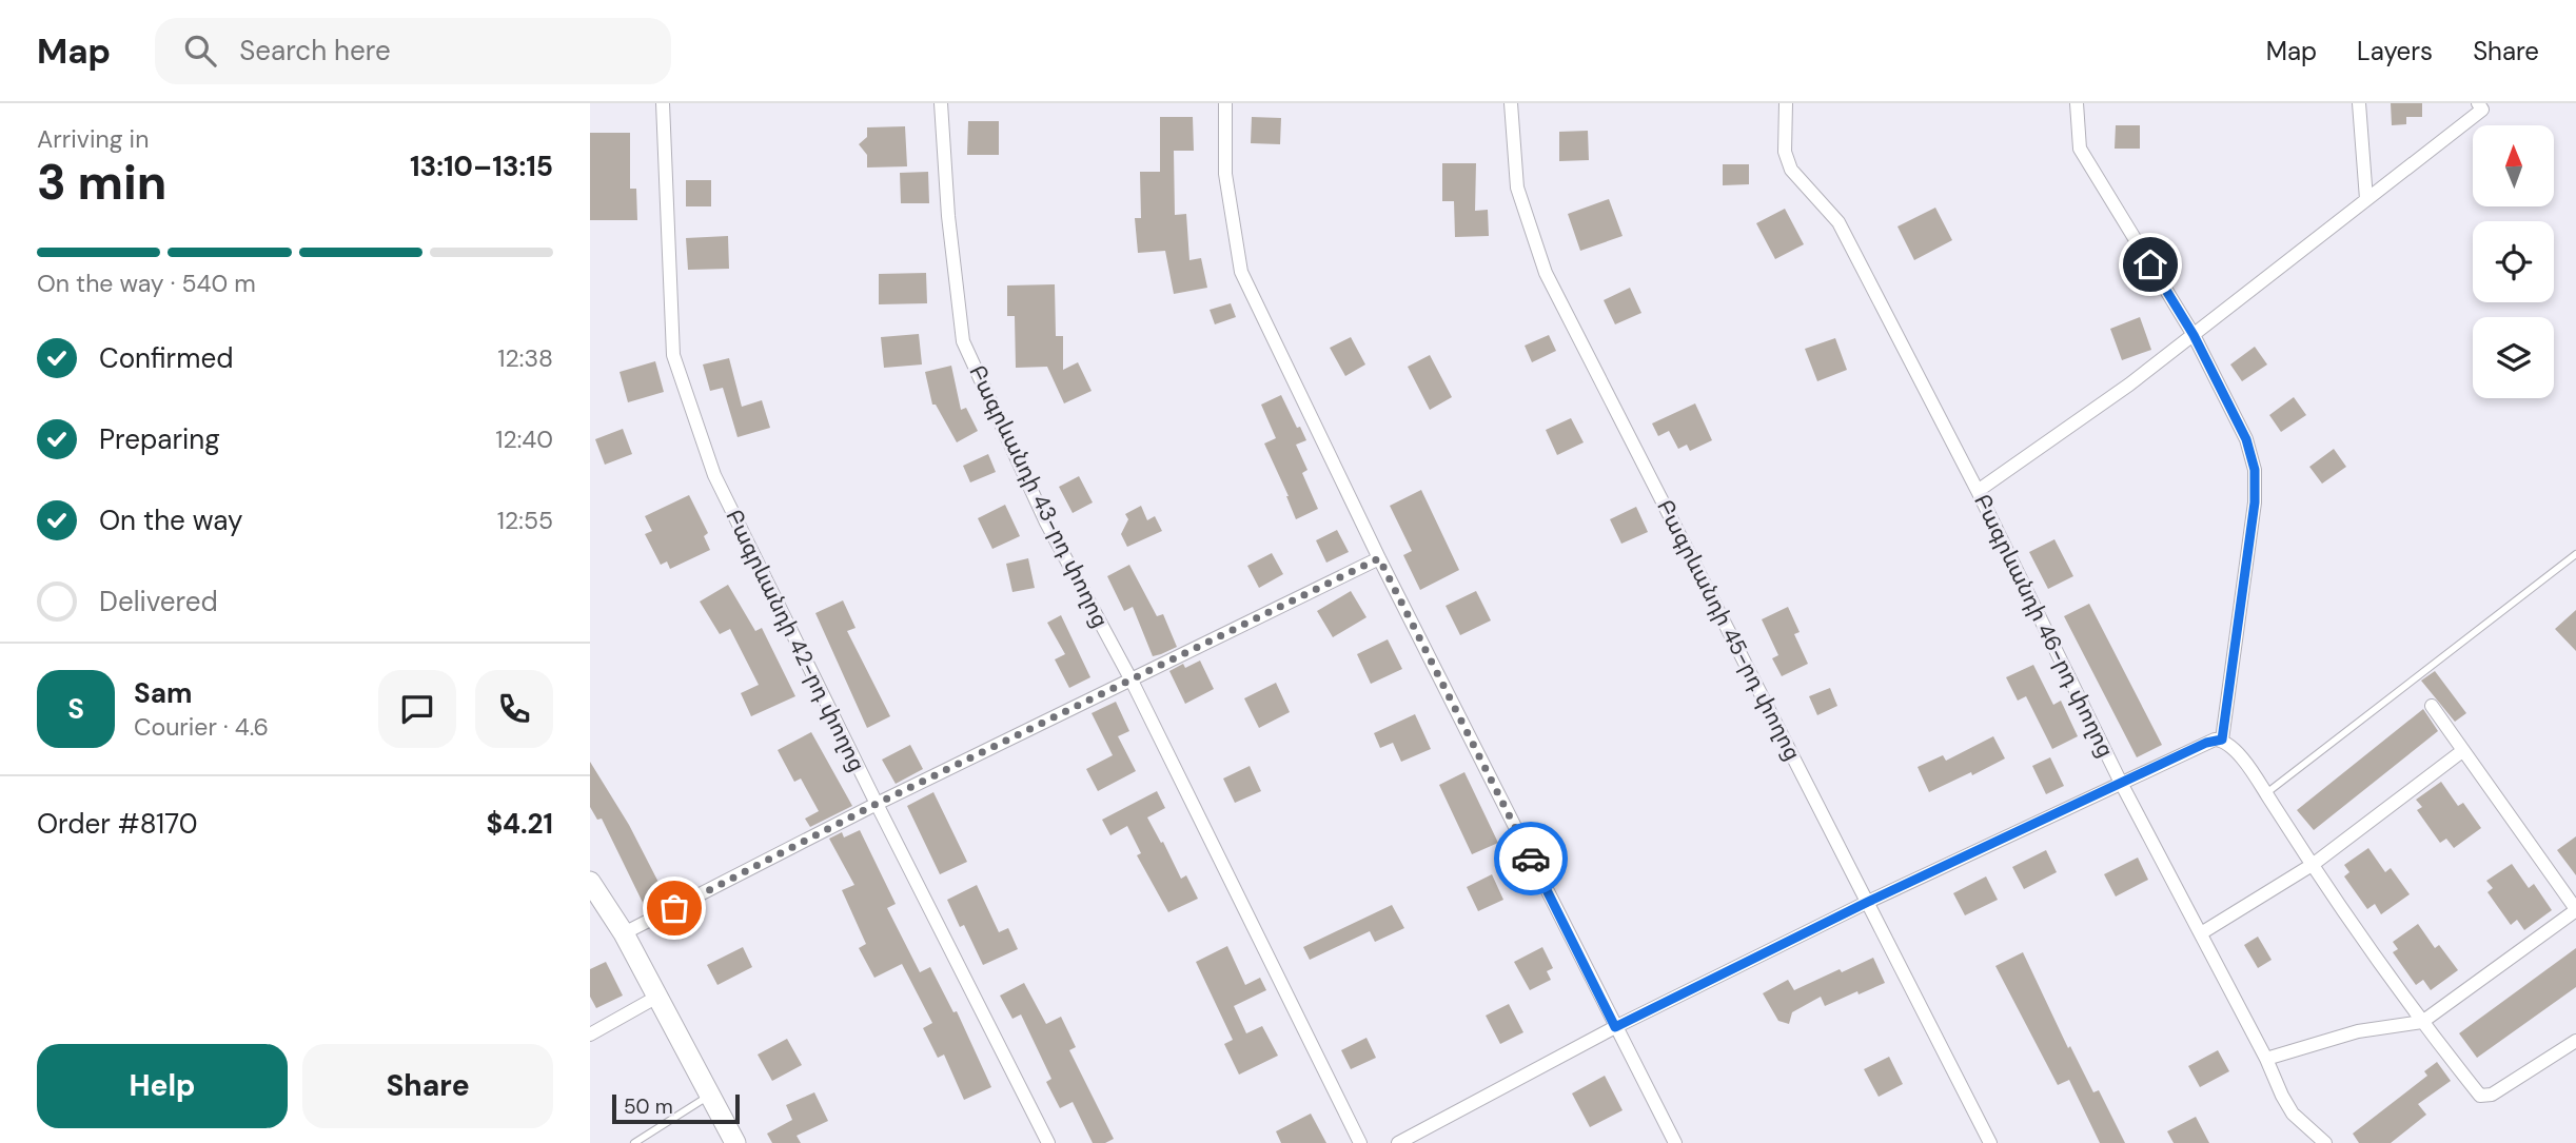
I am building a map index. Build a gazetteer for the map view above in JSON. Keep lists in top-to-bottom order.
{
  "streets": {
    "street": [
      "Բագրևանդի 43-րդ փողոց",
      "Բագրևանդի 46-րդ փողոց",
      "Բագրևանդի 45-րդ փողոց",
      "Բագրևանդի 42-րդ փողոց"
    ]
  },
  "scale_bar": "50 m",
  "north": "top",
  "page": {
    "header": "Map",
    "search": "Search here",
    "nav": ["Map", "Layers", "Share"],
    "heading": ["3 min", "Arriving in", "13:10–13:15"],
    "panel": [
      "Sam",
      "Courier · 4.6",
      "Order #8170",
      "$4.21"
    ],
    "bar": "On the way · 540 m",
    "list": [
      ["Confirmed", "12:38"],
      ["Preparing", "12:40"],
      ["On the way", "12:55"],
      "Delivered"
    ],
    "round": "S",
    "buttons": ["Help", "Share"],
    "scale": "50 m"
  }
}
